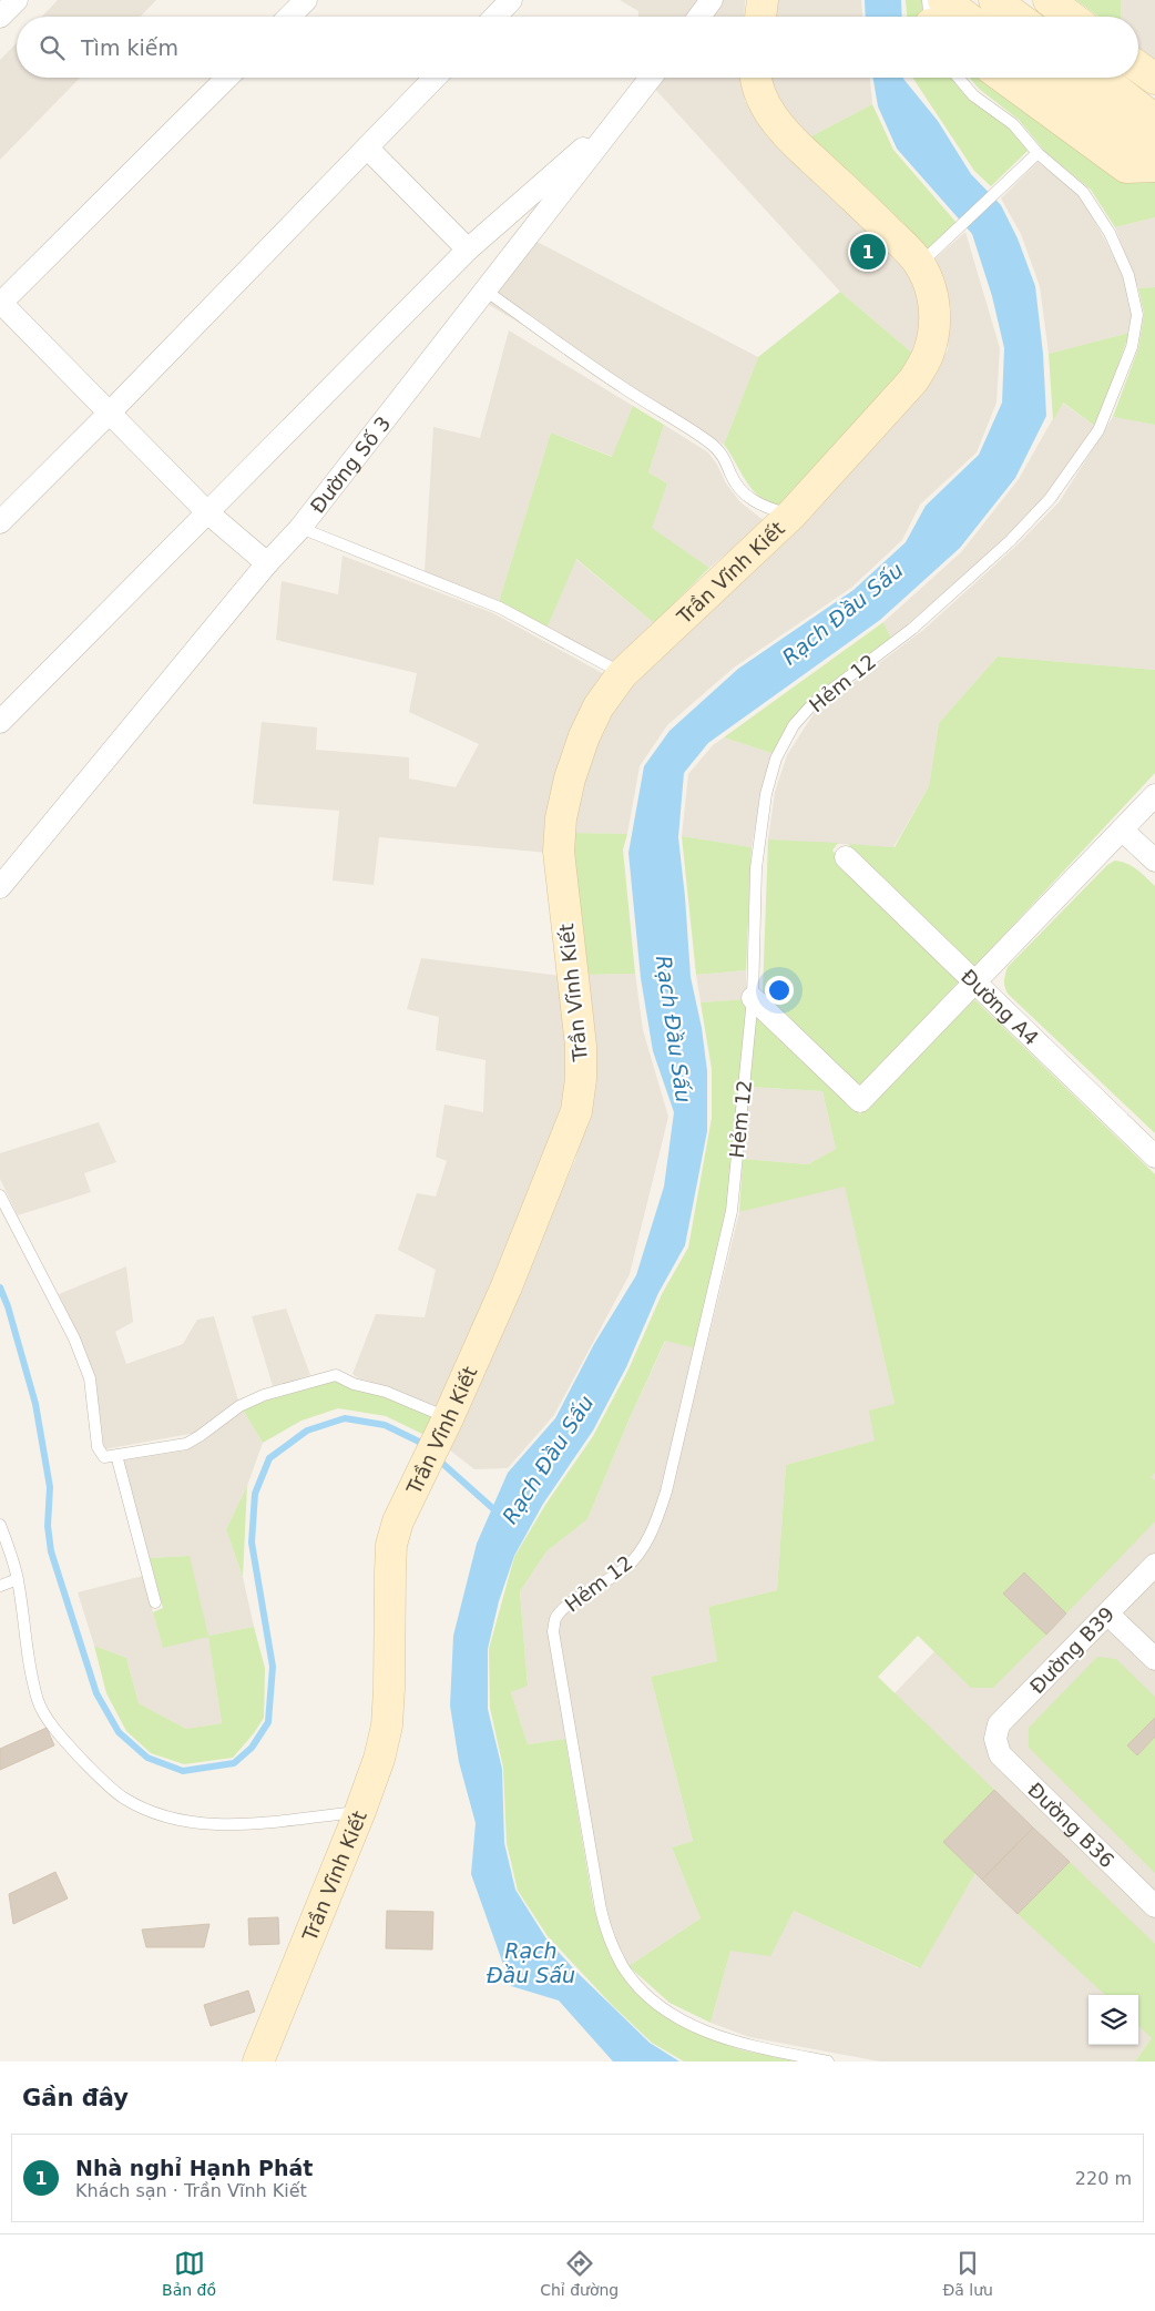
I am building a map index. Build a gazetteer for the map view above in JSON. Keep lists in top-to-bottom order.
{
  "streets": {
    "street": [
      "Đường Số 3",
      "Trần Vĩnh Kiết",
      "Đường A4",
      "Đường B39",
      "Đường B36"
    ],
    "lane": ["Hẻm 12"]
  },
  "crossings": [
    ["Đường B39", "Đường B36"]
  ],
  "water": ["Rạch Đầu Sấu"],
  "page": {
    "search": "Tìm kiếm",
    "pins": "1",
    "heading": "Gần đây",
    "list": [
      {
        "mark": "1",
        "name": "Nhà nghỉ Hạnh Phát",
        "note": "Khách sạn · Trần Vĩnh Kiết",
        "value": "220 m"
      }
    ],
    "nav": ["Bản đồ", "Chỉ đường", "Đã lưu"]
  }
}
